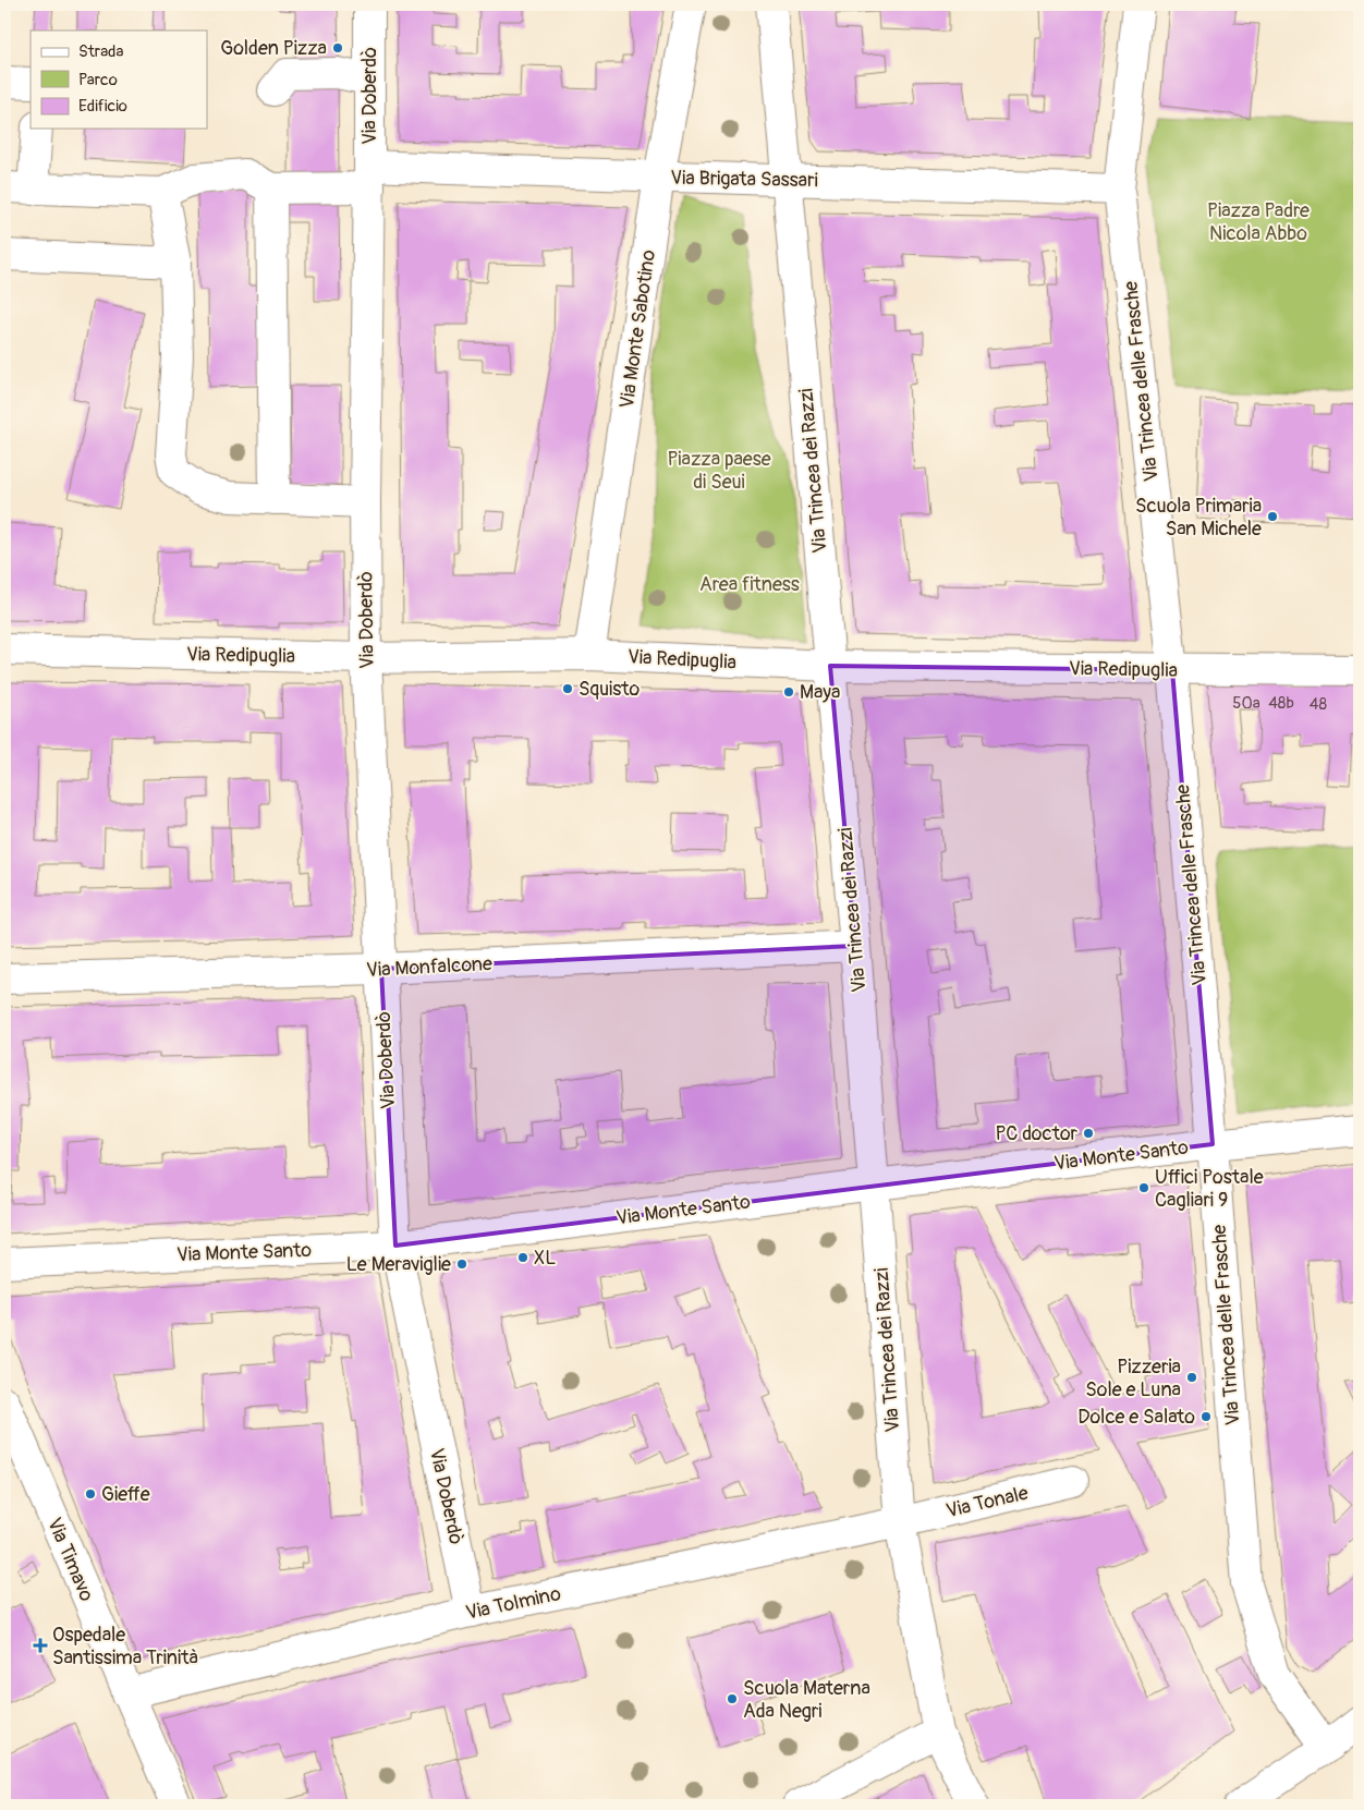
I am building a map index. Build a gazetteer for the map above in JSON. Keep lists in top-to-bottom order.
{
  "streets": {
    "street": [
      "Via Doberdò",
      "Via Brigata Sassari",
      "Via Monte Sabotino",
      "Via Trincea delle Frasche",
      "Via Trincea dei Razzi",
      "Via Redipuglia",
      "Via Monfalcone",
      "Via Monte Santo",
      "Via Tonale",
      "Via Timavo",
      "Via Tolmino"
    ]
  },
  "crossings": [
    ["Via Doberdò", "Via Brigata Sassari"],
    ["Via Doberdò", "Via Redipuglia"],
    ["Via Doberdò", "Via Monfalcone"],
    ["Via Doberdò", "Via Monte Santo"],
    ["Via Doberdò", "Via Tolmino"],
    ["Via Brigata Sassari", "Via Monte Sabotino"],
    ["Via Brigata Sassari", "Via Trincea delle Frasche"],
    ["Via Brigata Sassari", "Via Trincea dei Razzi"],
    ["Via Monte Sabotino", "Via Redipuglia"],
    ["Via Trincea delle Frasche", "Via Redipuglia"],
    ["Via Trincea delle Frasche", "Via Monte Santo"],
    ["Via Trincea dei Razzi", "Via Redipuglia"],
    ["Via Trincea dei Razzi", "Via Monfalcone"],
    ["Via Trincea dei Razzi", "Via Monte Santo"],
    ["Via Trincea dei Razzi", "Via Tonale"],
    ["Via Trincea dei Razzi", "Via Tolmino"],
    ["Via Tonale", "Via Tolmino"],
    ["Via Timavo", "Via Tolmino"]
  ],
  "parks": ["Piazza Padre Nicola Abbo", "Piazza paese di Seui", "Area fitness"],
  "places": {
    "other": [
      "Golden Pizza",
      "Scuola Primaria San Michele",
      "Squisto",
      "Maya",
      "PC doctor",
      "Uffici Postale Cagliari 9",
      "XL",
      "Le Meraviglie",
      "Pizzeria Sole e Luna",
      "Dolce e Salato",
      "Gieffe",
      "Scuola Materna Ada Negri"
    ],
    "health": ["Ospedale Santissima Trinità"]
  },
  "house_numbers": ["50a", "48b", "48"],
  "legend": ["Strada", "Parco", "Edificio"]
}
